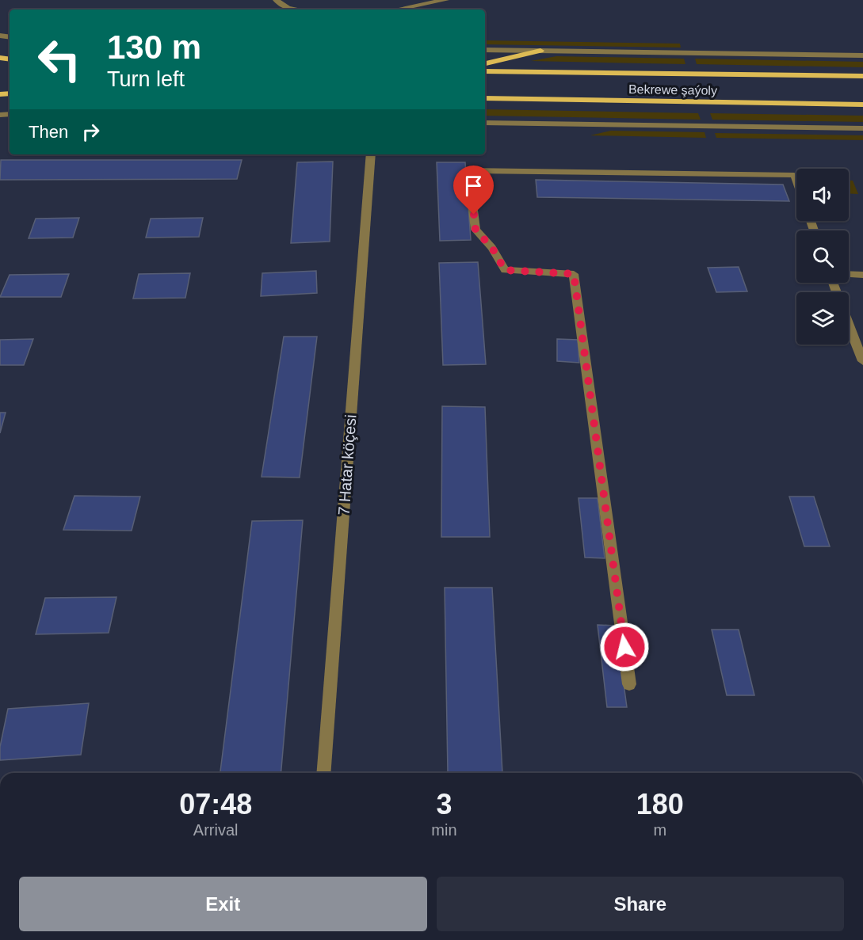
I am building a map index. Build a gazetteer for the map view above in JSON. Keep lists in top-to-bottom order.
{
  "streets": {
    "main road": ["Bekrewe şaýoly"],
    "street": ["7 Hatar köçesi"]
  },
  "page": {
    "turn": ["130 m", "Turn left"],
    "then": "Then",
    "eta": [
      "07:48",
      "Arrival",
      "3",
      "min",
      "180",
      "m"
    ],
    "buttons": ["Exit", "Share"]
  }
}
